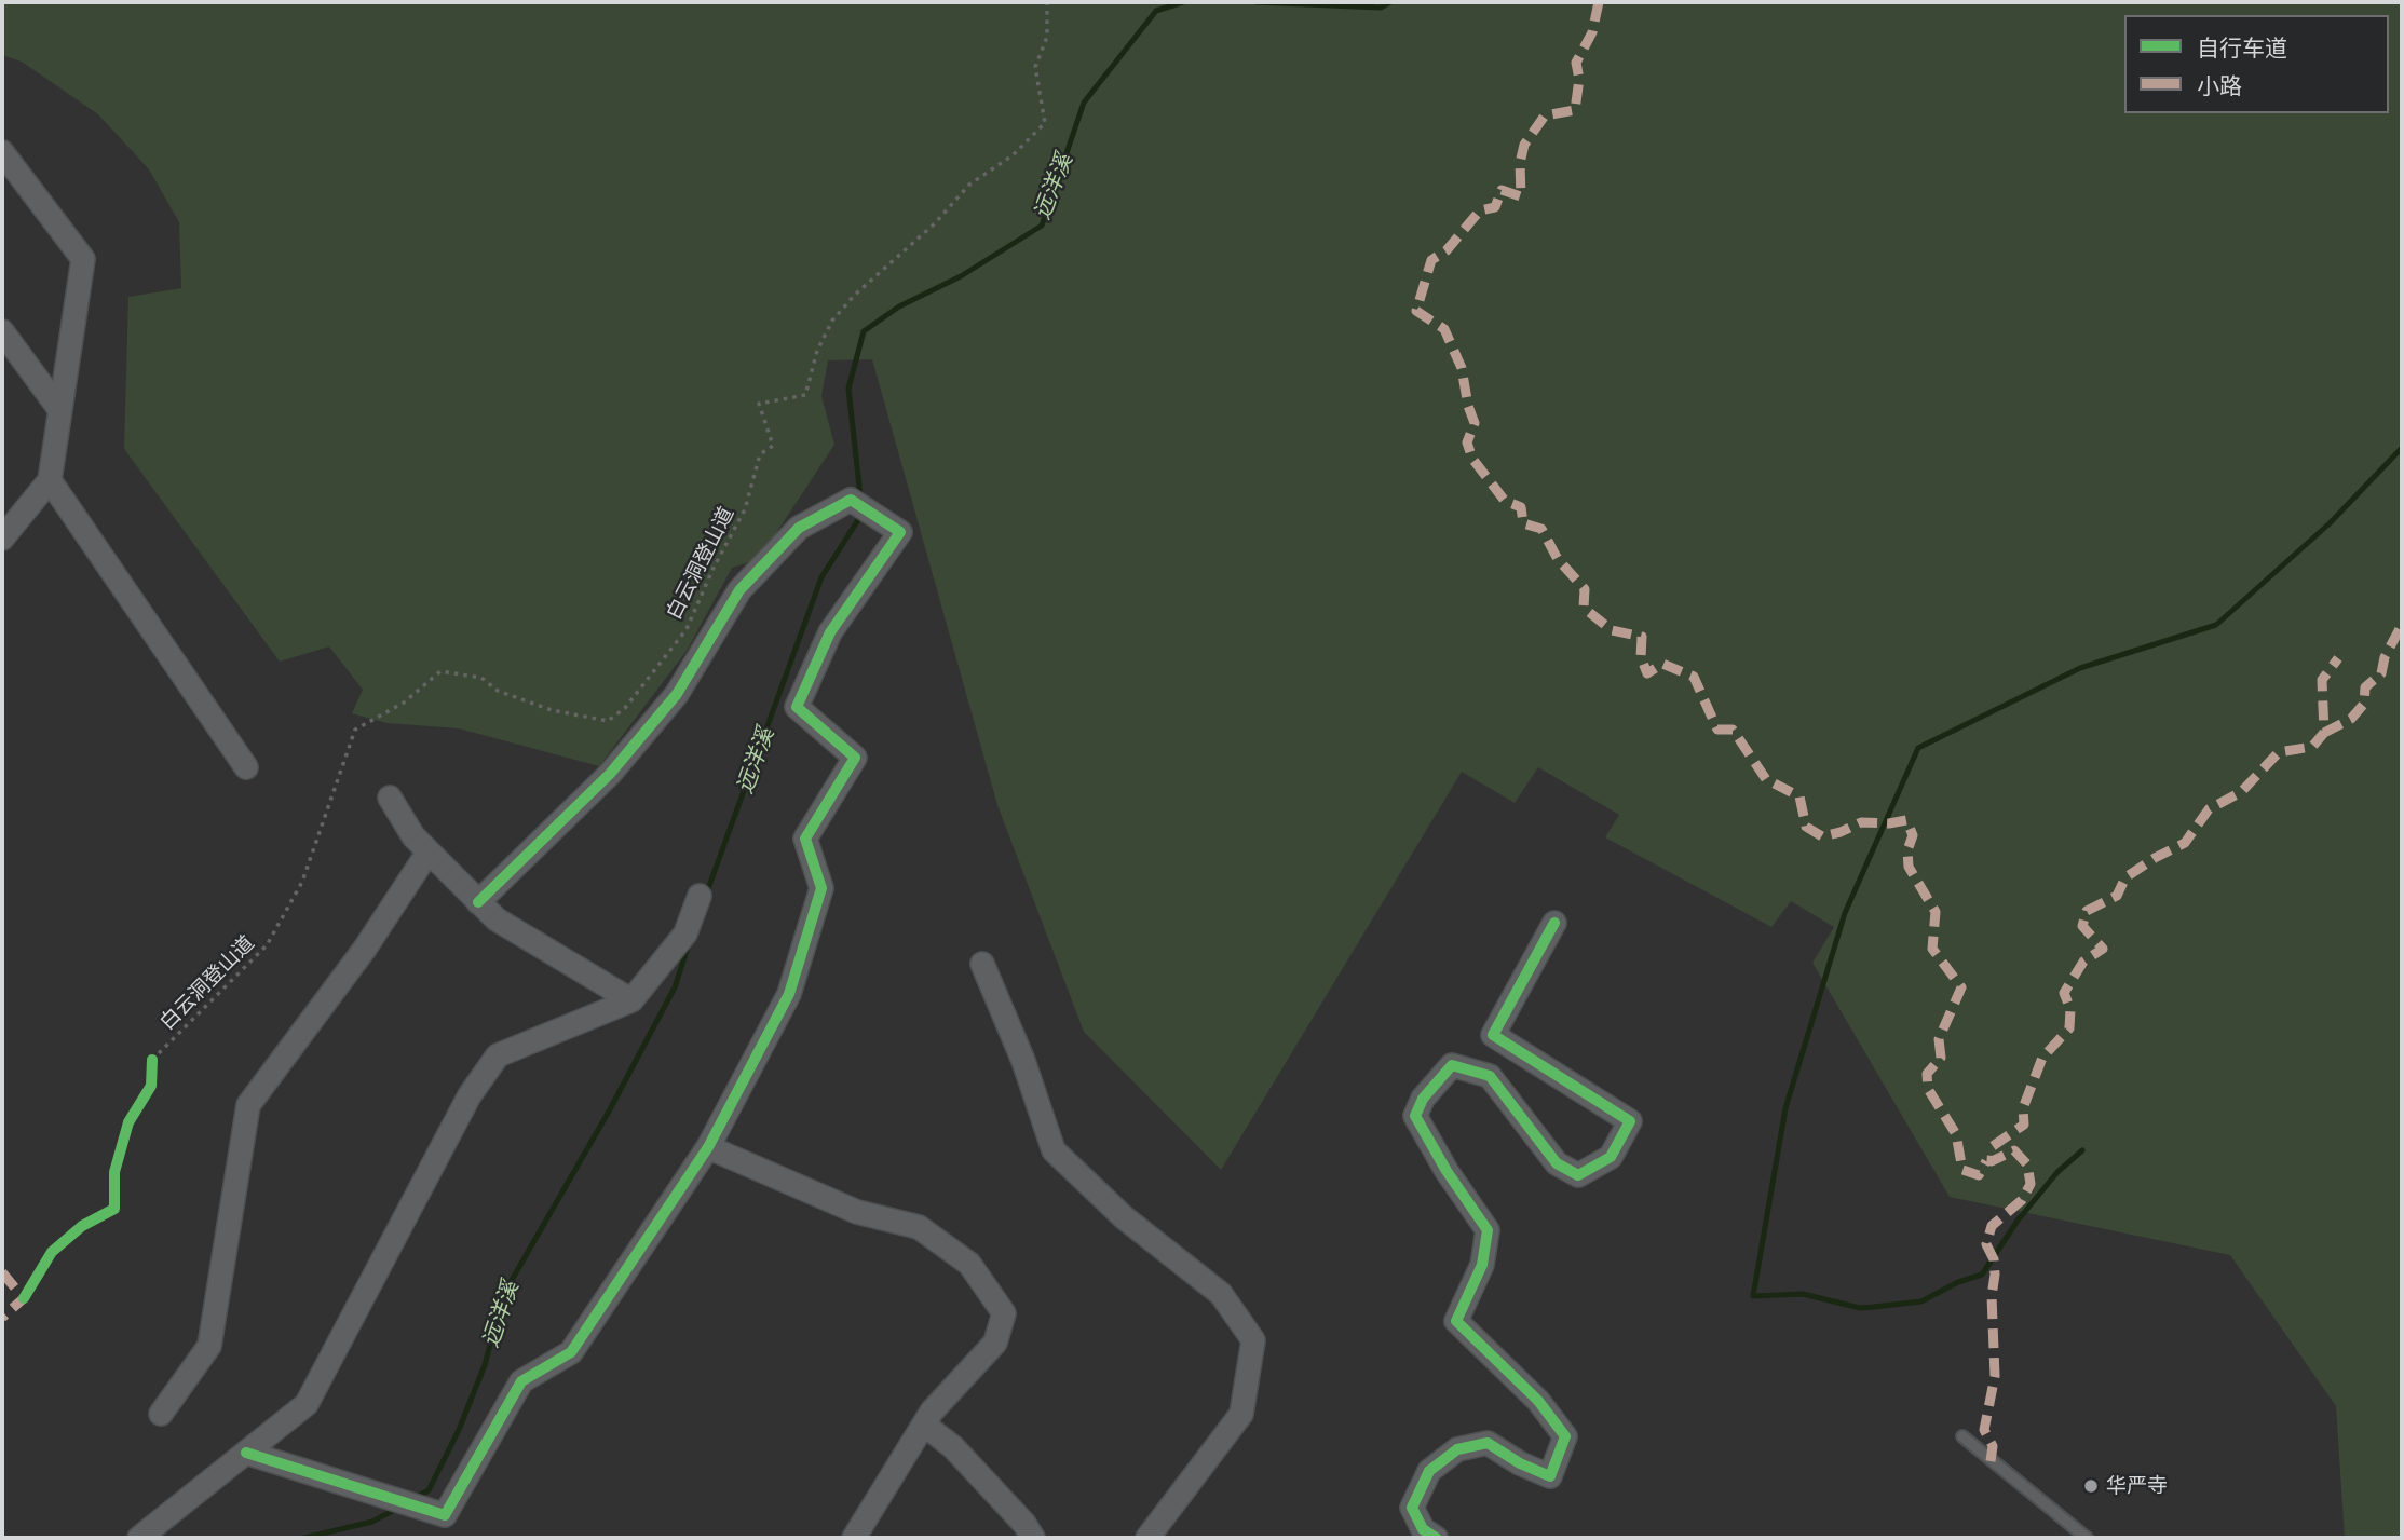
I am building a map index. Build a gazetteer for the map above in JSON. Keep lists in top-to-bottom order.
{
  "streets": {
    "path": ["白云洞登山道"]
  },
  "water": ["远洋溪"],
  "places": ["华严寺"],
  "legend": ["自行车道", "小路"]
}
